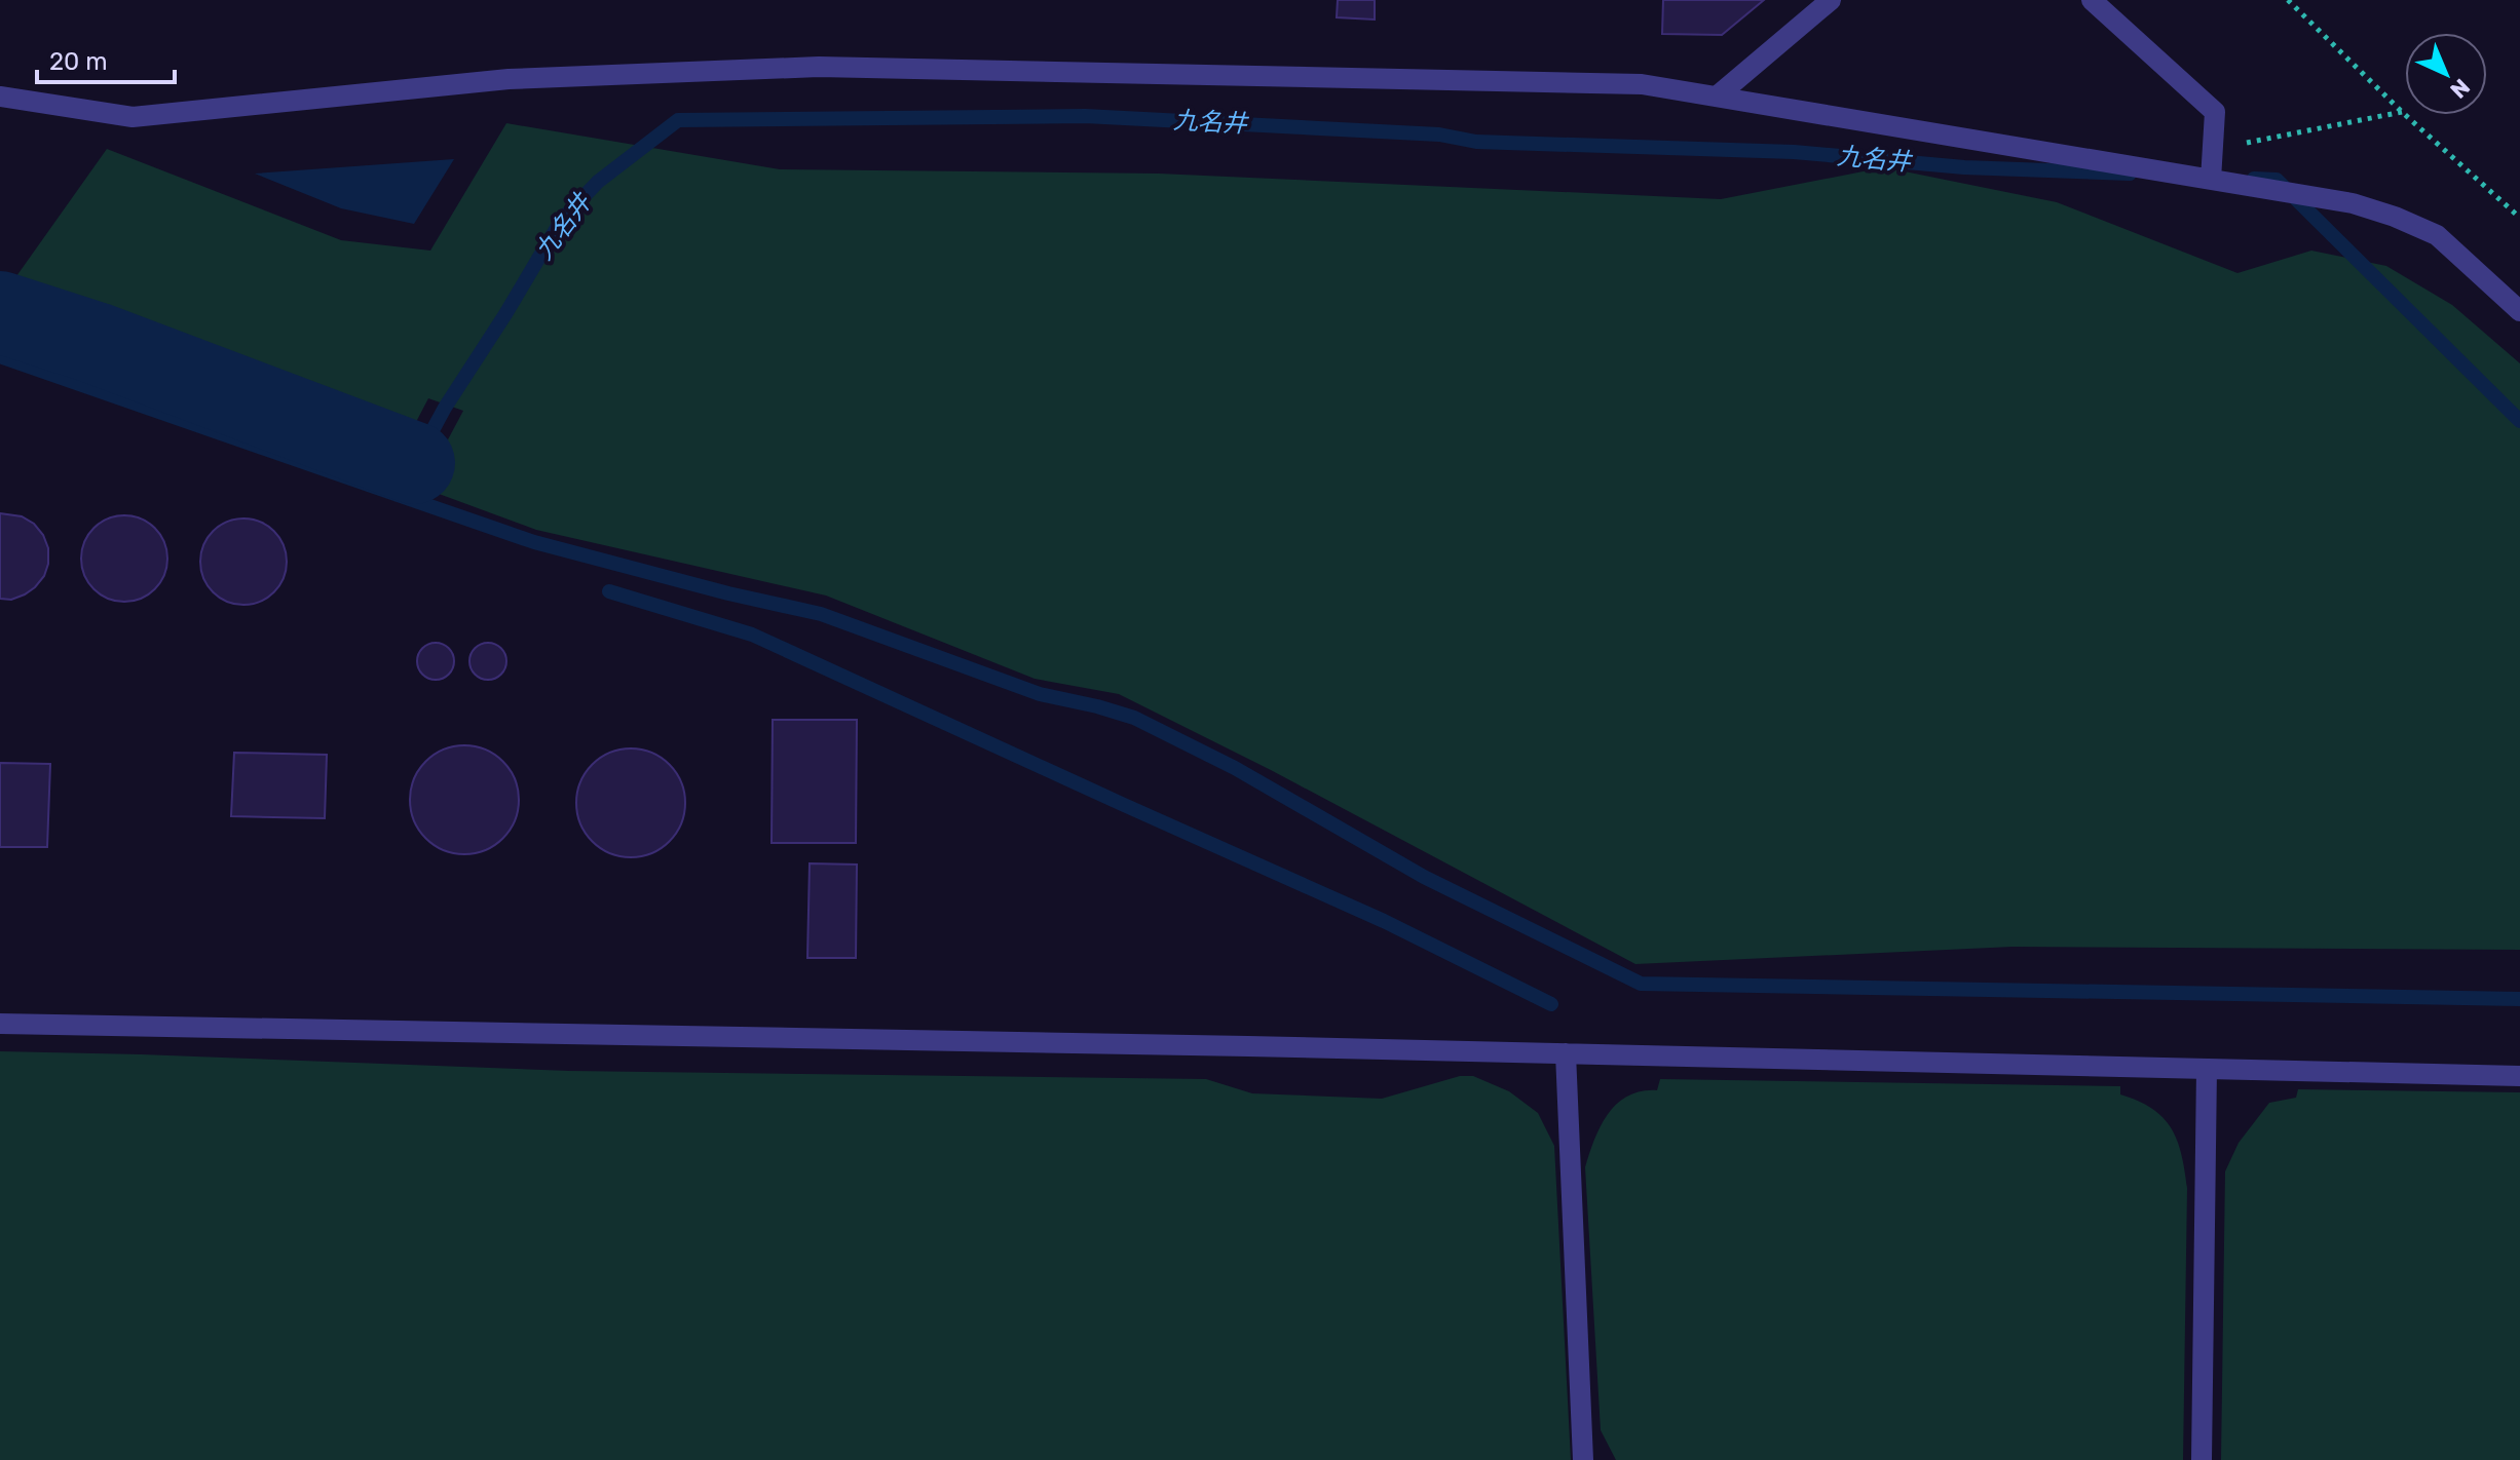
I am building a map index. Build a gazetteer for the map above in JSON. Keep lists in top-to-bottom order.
{
  "water": ["九名井"],
  "scale_bar": "20 m",
  "north": "bottom right"
}
